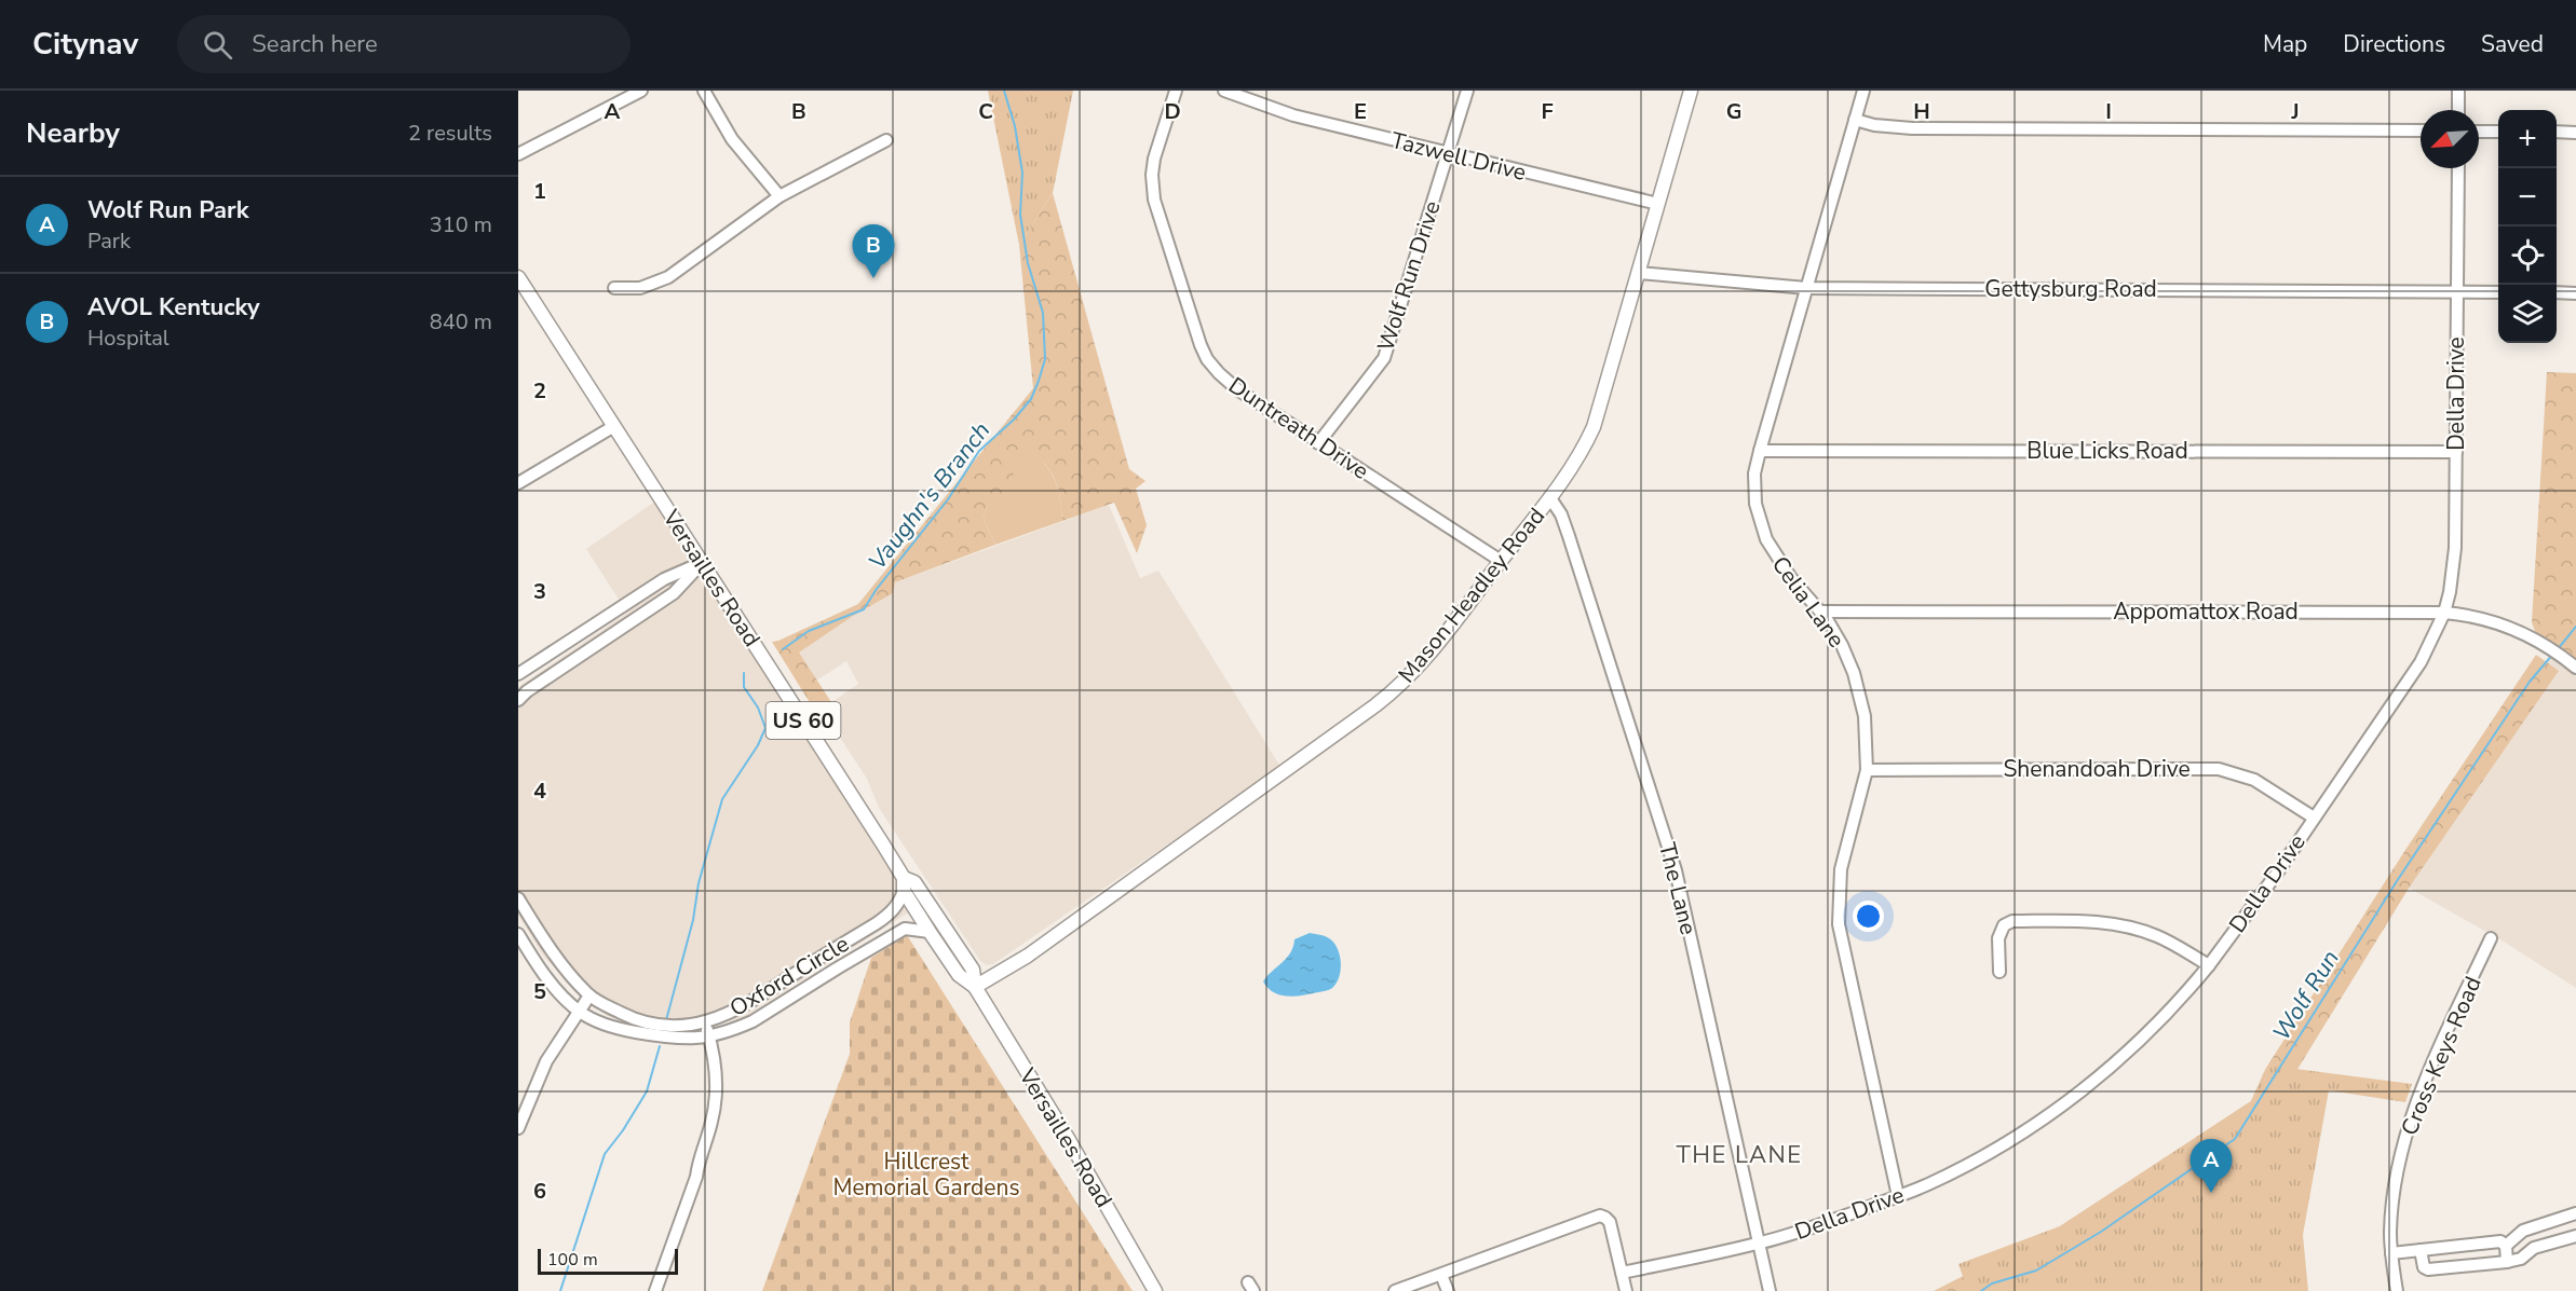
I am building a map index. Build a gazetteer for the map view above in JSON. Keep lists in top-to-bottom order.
{
  "streets": {
    "main road": ["Versailles Road", "Mason Headley Road", "US 60"],
    "street": [
      "Tazwell Drive",
      "Wolf Run Drive",
      "Gettysburg Road",
      "Della Drive",
      "Duntreath Drive",
      "Blue Licks Road",
      "Celia Lane",
      "Appomattox Road",
      "Shenandoah Drive",
      "The Lane",
      "Oxford Circle",
      "Cross Keys Road"
    ]
  },
  "crossings": [
    ["Tazwell Drive", "Wolf Run Drive"],
    ["Tazwell Drive", "Mason Headley Road"],
    ["Wolf Run Drive", "Duntreath Drive"],
    ["Gettysburg Road", "Della Drive"],
    ["Gettysburg Road", "Mason Headley Road"],
    ["Gettysburg Road", "Celia Lane"],
    ["Della Drive", "Blue Licks Road"],
    ["Della Drive", "Celia Lane"],
    ["Della Drive", "Appomattox Road"],
    ["Della Drive", "Shenandoah Drive"],
    ["Della Drive", "The Lane"],
    ["Duntreath Drive", "Mason Headley Road"],
    ["Blue Licks Road", "Celia Lane"],
    ["Versailles Road", "Mason Headley Road"],
    ["Versailles Road", "Oxford Circle"],
    ["Mason Headley Road", "The Lane"],
    ["Celia Lane", "Appomattox Road"],
    ["Celia Lane", "Shenandoah Drive"]
  ],
  "districts": ["THE LANE"],
  "water": ["Vaughn's Branch", "Wolf Run"],
  "parks": ["Hillcrest Memorial Gardens"],
  "scale_bar": "100 m",
  "north": "bottom left",
  "page": {
    "header": "Citynav",
    "search": "Search here",
    "nav": ["Map", "Directions", "Saved"],
    "heading": ["Nearby", "2 results"],
    "map_buttons": ["+", "−"],
    "list": [
      {
        "mark": "A",
        "name": "Wolf Run Park",
        "note": "Park",
        "value": "310 m"
      },
      {
        "mark": "B",
        "name": "AVOL Kentucky",
        "note": "Hospital",
        "value": "840 m"
      }
    ],
    "pins": ["B", "A"],
    "scale": "100 m"
  },
  "grid": {
    "columns": [
      "A",
      "B",
      "C",
      "D",
      "E",
      "F",
      "G",
      "H",
      "I",
      "J"
    ],
    "rows": [
      "1",
      "2",
      "3",
      "4",
      "5",
      "6"
    ]
  }
}
